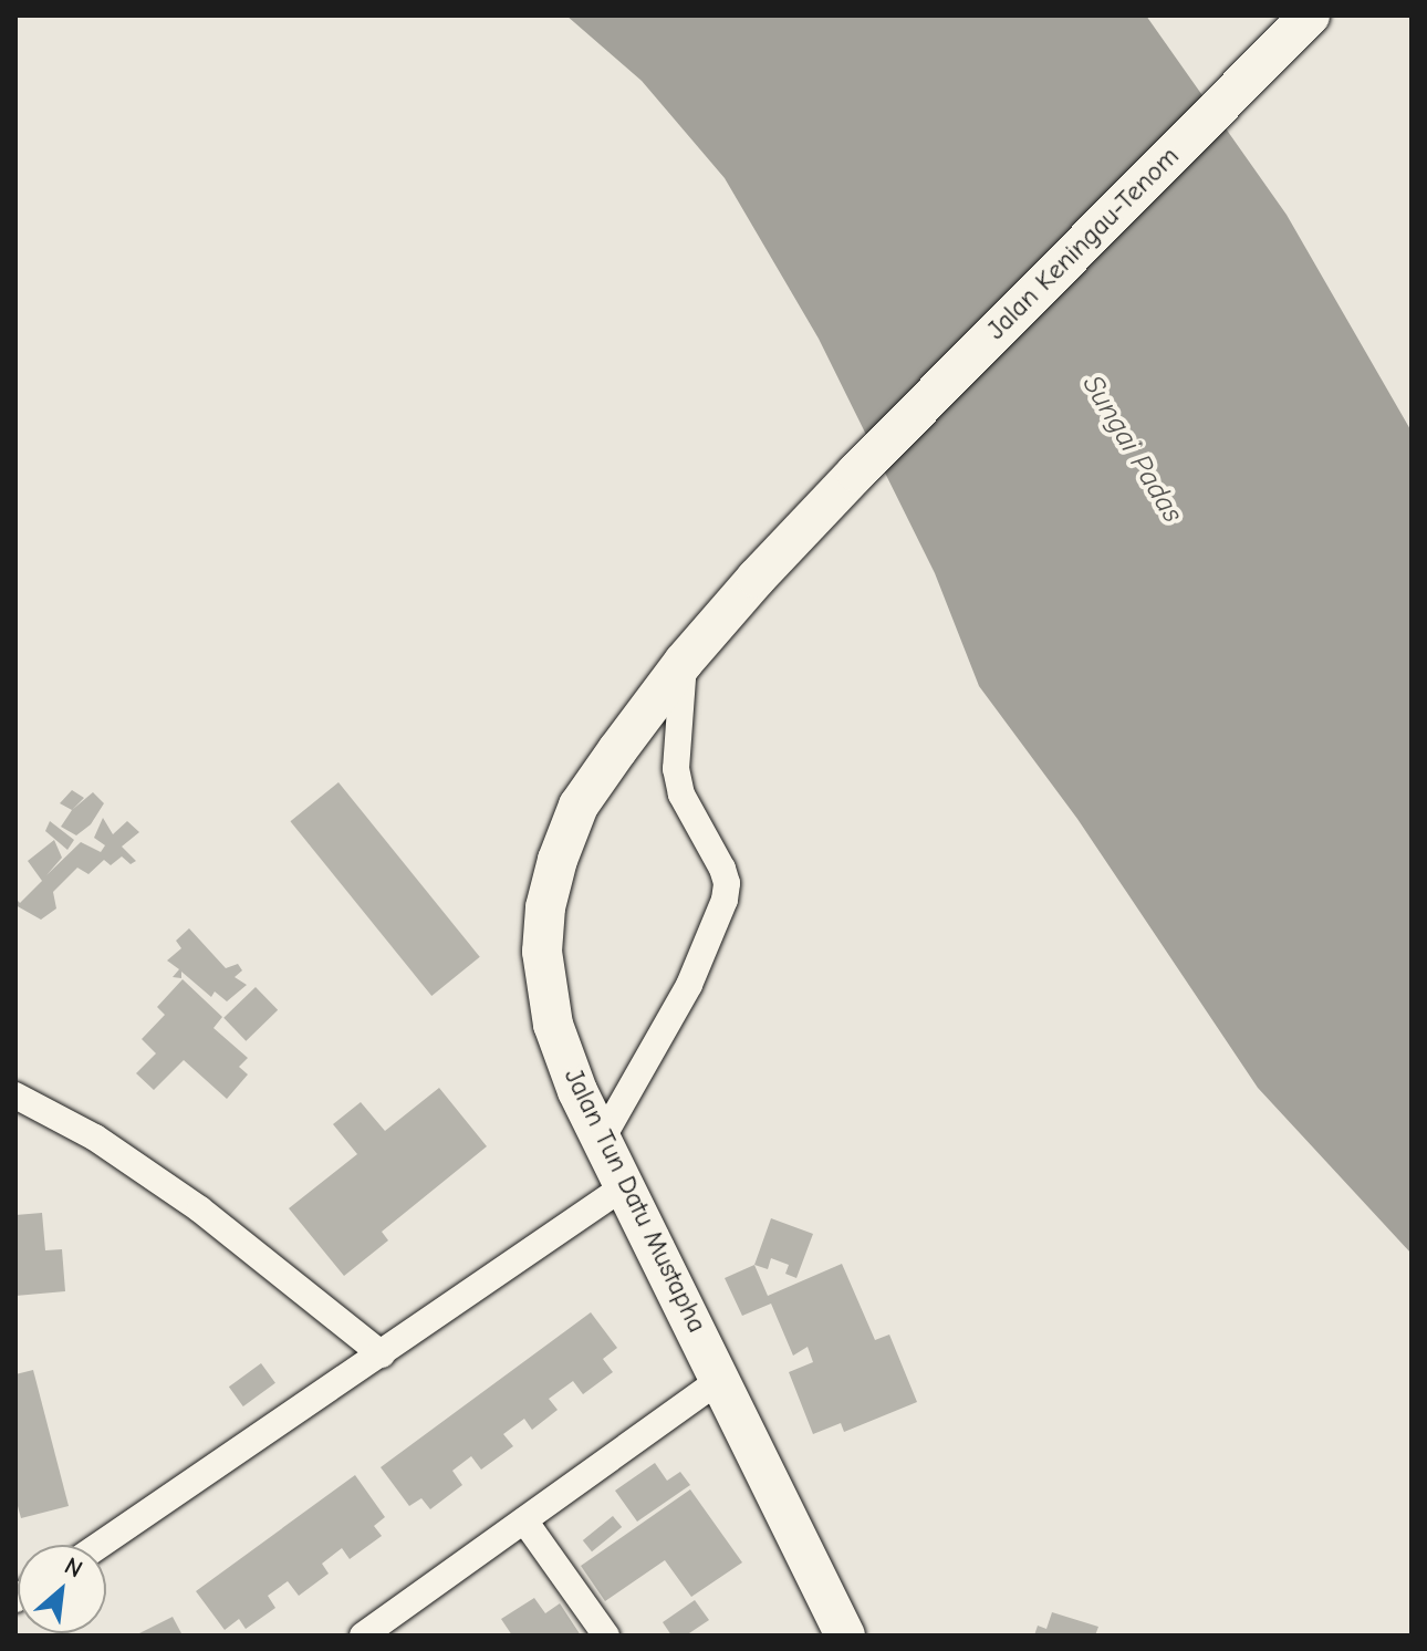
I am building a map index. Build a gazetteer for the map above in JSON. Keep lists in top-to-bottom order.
{
  "streets": {
    "main road": ["Jalan Keningau-Tenom", "Jalan Tun Datu Mustapha"]
  },
  "crossings": [
    ["Jalan Keningau-Tenom", "Jalan Tun Datu Mustapha"]
  ],
  "water": ["Sungai Padas"],
  "north": "top right"
}
